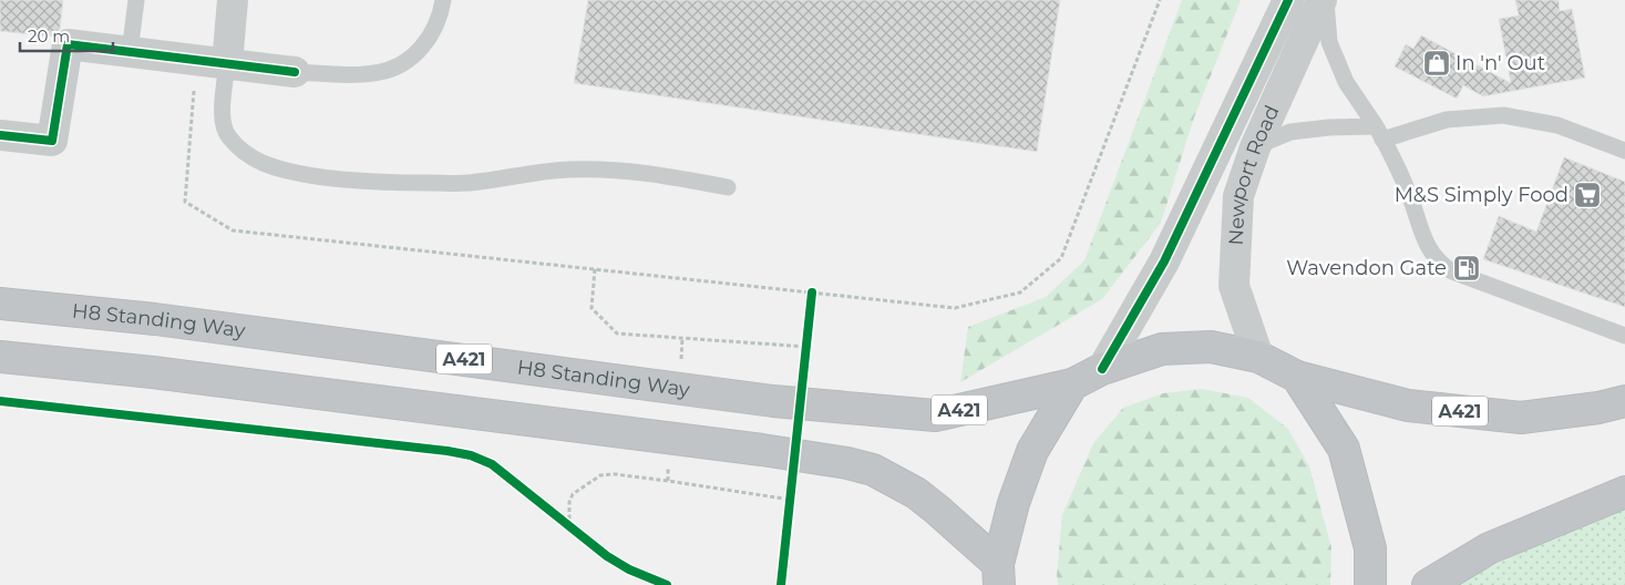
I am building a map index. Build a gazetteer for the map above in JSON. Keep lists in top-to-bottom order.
{
  "streets": {
    "highway": ["H8 Standing Way", "A421"],
    "street": ["Newport Road"]
  },
  "crossings": [
    ["Newport Road", "H8 Standing Way"],
    ["H8 Standing Way", "A421"]
  ],
  "places": {
    "shop": ["In 'n' Out"],
    "supermarket": ["M&S Simply Food"],
    "fuel station": ["Wavendon Gate"]
  },
  "scale_bar": "20 m"
}
